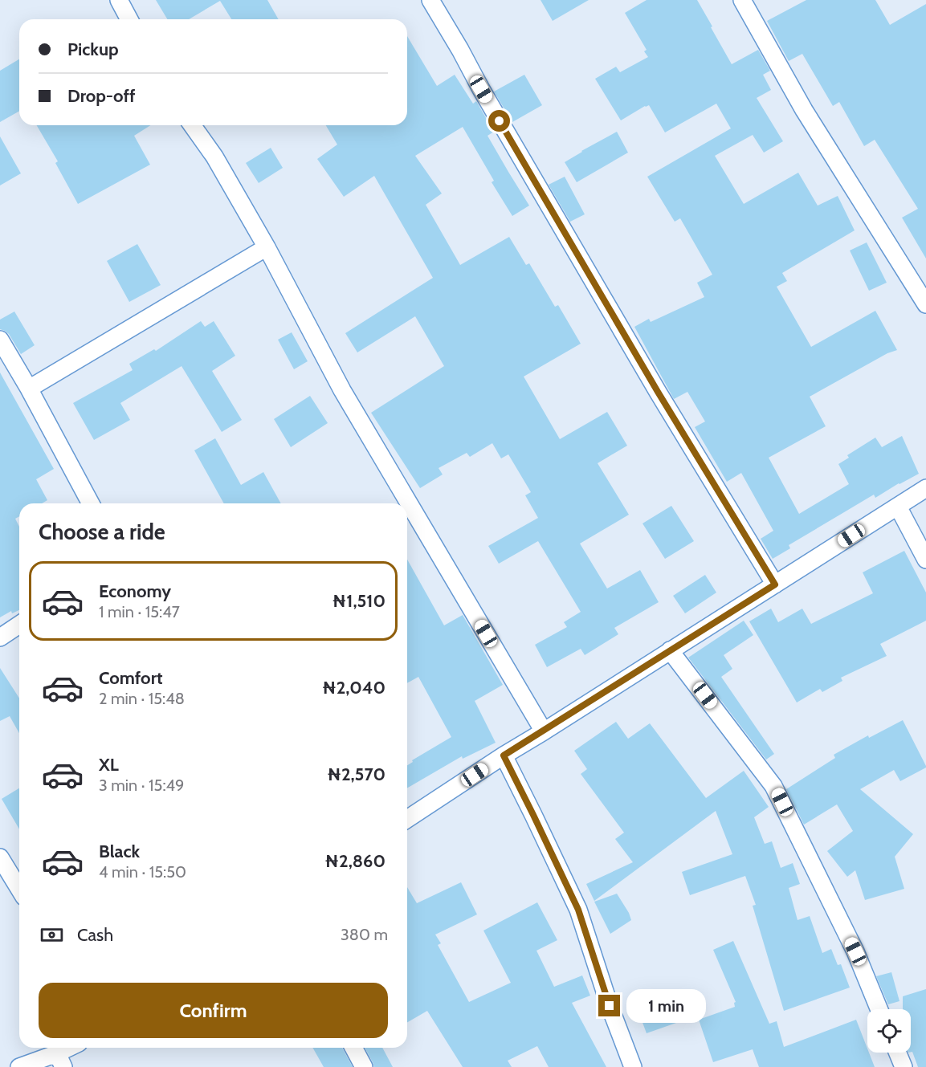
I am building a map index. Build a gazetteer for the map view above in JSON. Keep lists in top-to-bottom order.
{
  "page": {
    "banner": ["Pickup", "Drop-off"],
    "heading": "Choose a ride",
    "list": [
      {
        "name": "Economy",
        "note": "1 min · 15:47",
        "value": "₦1,510"
      },
      {
        "name": "Comfort",
        "note": "2 min · 15:48",
        "value": "₦2,040"
      },
      {
        "name": "XL",
        "note": "3 min · 15:49",
        "value": "₦2,570"
      },
      {
        "name": "Black",
        "note": "4 min · 15:50",
        "value": "₦2,860"
      }
    ],
    "pay": ["Cash", "380 m"],
    "buttons": "Confirm",
    "bubble": "1 min"
  }
}
